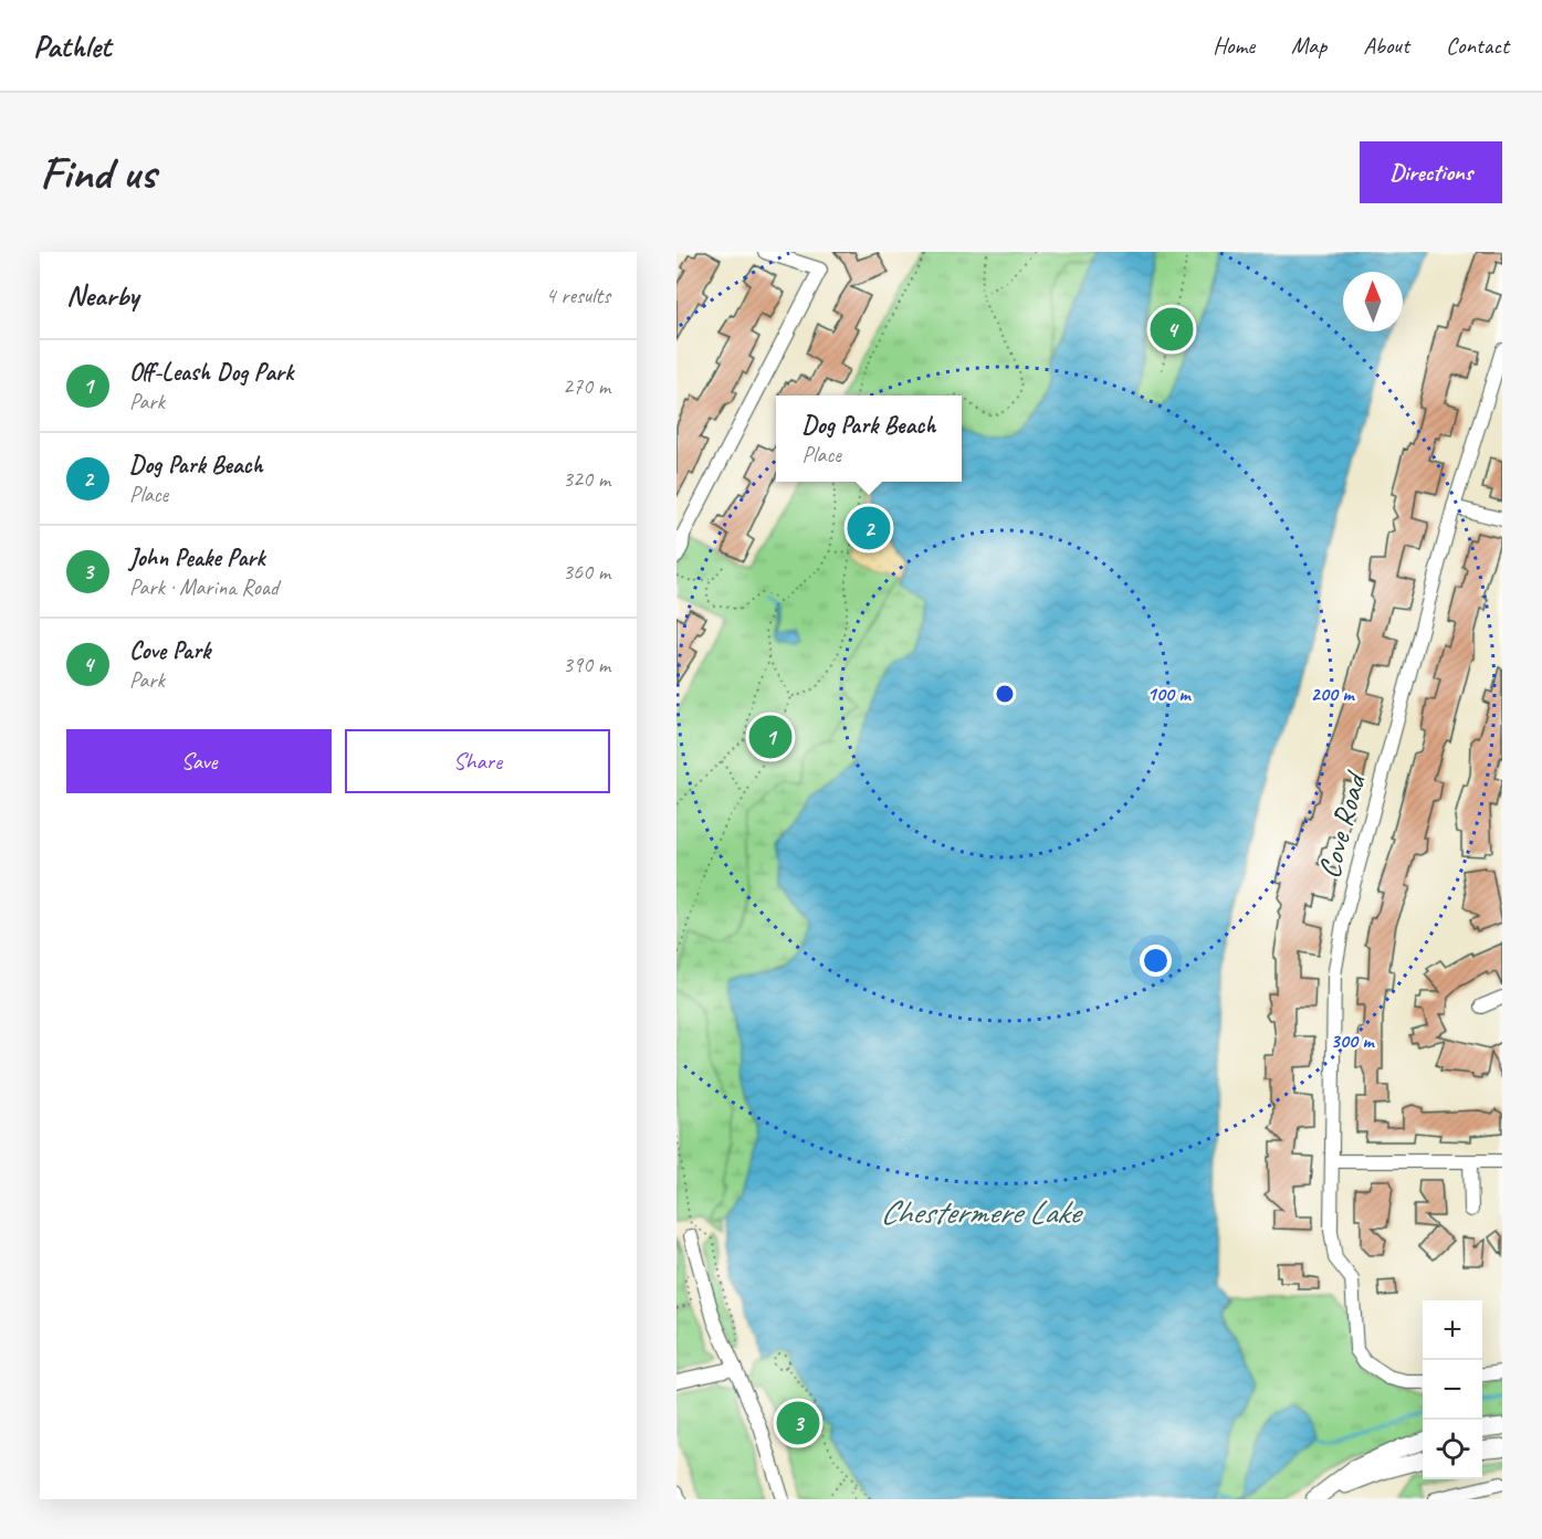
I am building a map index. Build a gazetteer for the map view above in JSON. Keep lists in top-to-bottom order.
{
  "streets": {
    "street": ["Cove Road"]
  },
  "water": ["Chestermere Lake"],
  "north": "top",
  "page": {
    "header": "Pathlet",
    "nav": [
      "Home",
      "Map",
      "About",
      "Contact"
    ],
    "buttons": [
      "Directions",
      ["Save", "Share"]
    ],
    "title": "Find us",
    "heading": ["Nearby", "4 results"],
    "pins": [
      "4",
      "2",
      "1",
      "3"
    ],
    "list": [
      {
        "mark": "1",
        "name": "Off-Leash Dog Park",
        "note": "Park",
        "value": "270 m"
      },
      {
        "mark": "2",
        "name": "Dog Park Beach",
        "note": "Place",
        "value": "320 m"
      },
      {
        "mark": "3",
        "name": "John Peake Park",
        "note": "Park · Marina Road",
        "value": "360 m"
      },
      {
        "mark": "4",
        "name": "Cove Park",
        "note": "Park",
        "value": "390 m"
      }
    ],
    "popup": ["Dog Park Beach", "Place"],
    "map_buttons": ["+", "−"]
  },
  "rings": ["100 m", "200 m", "300 m"]
}
